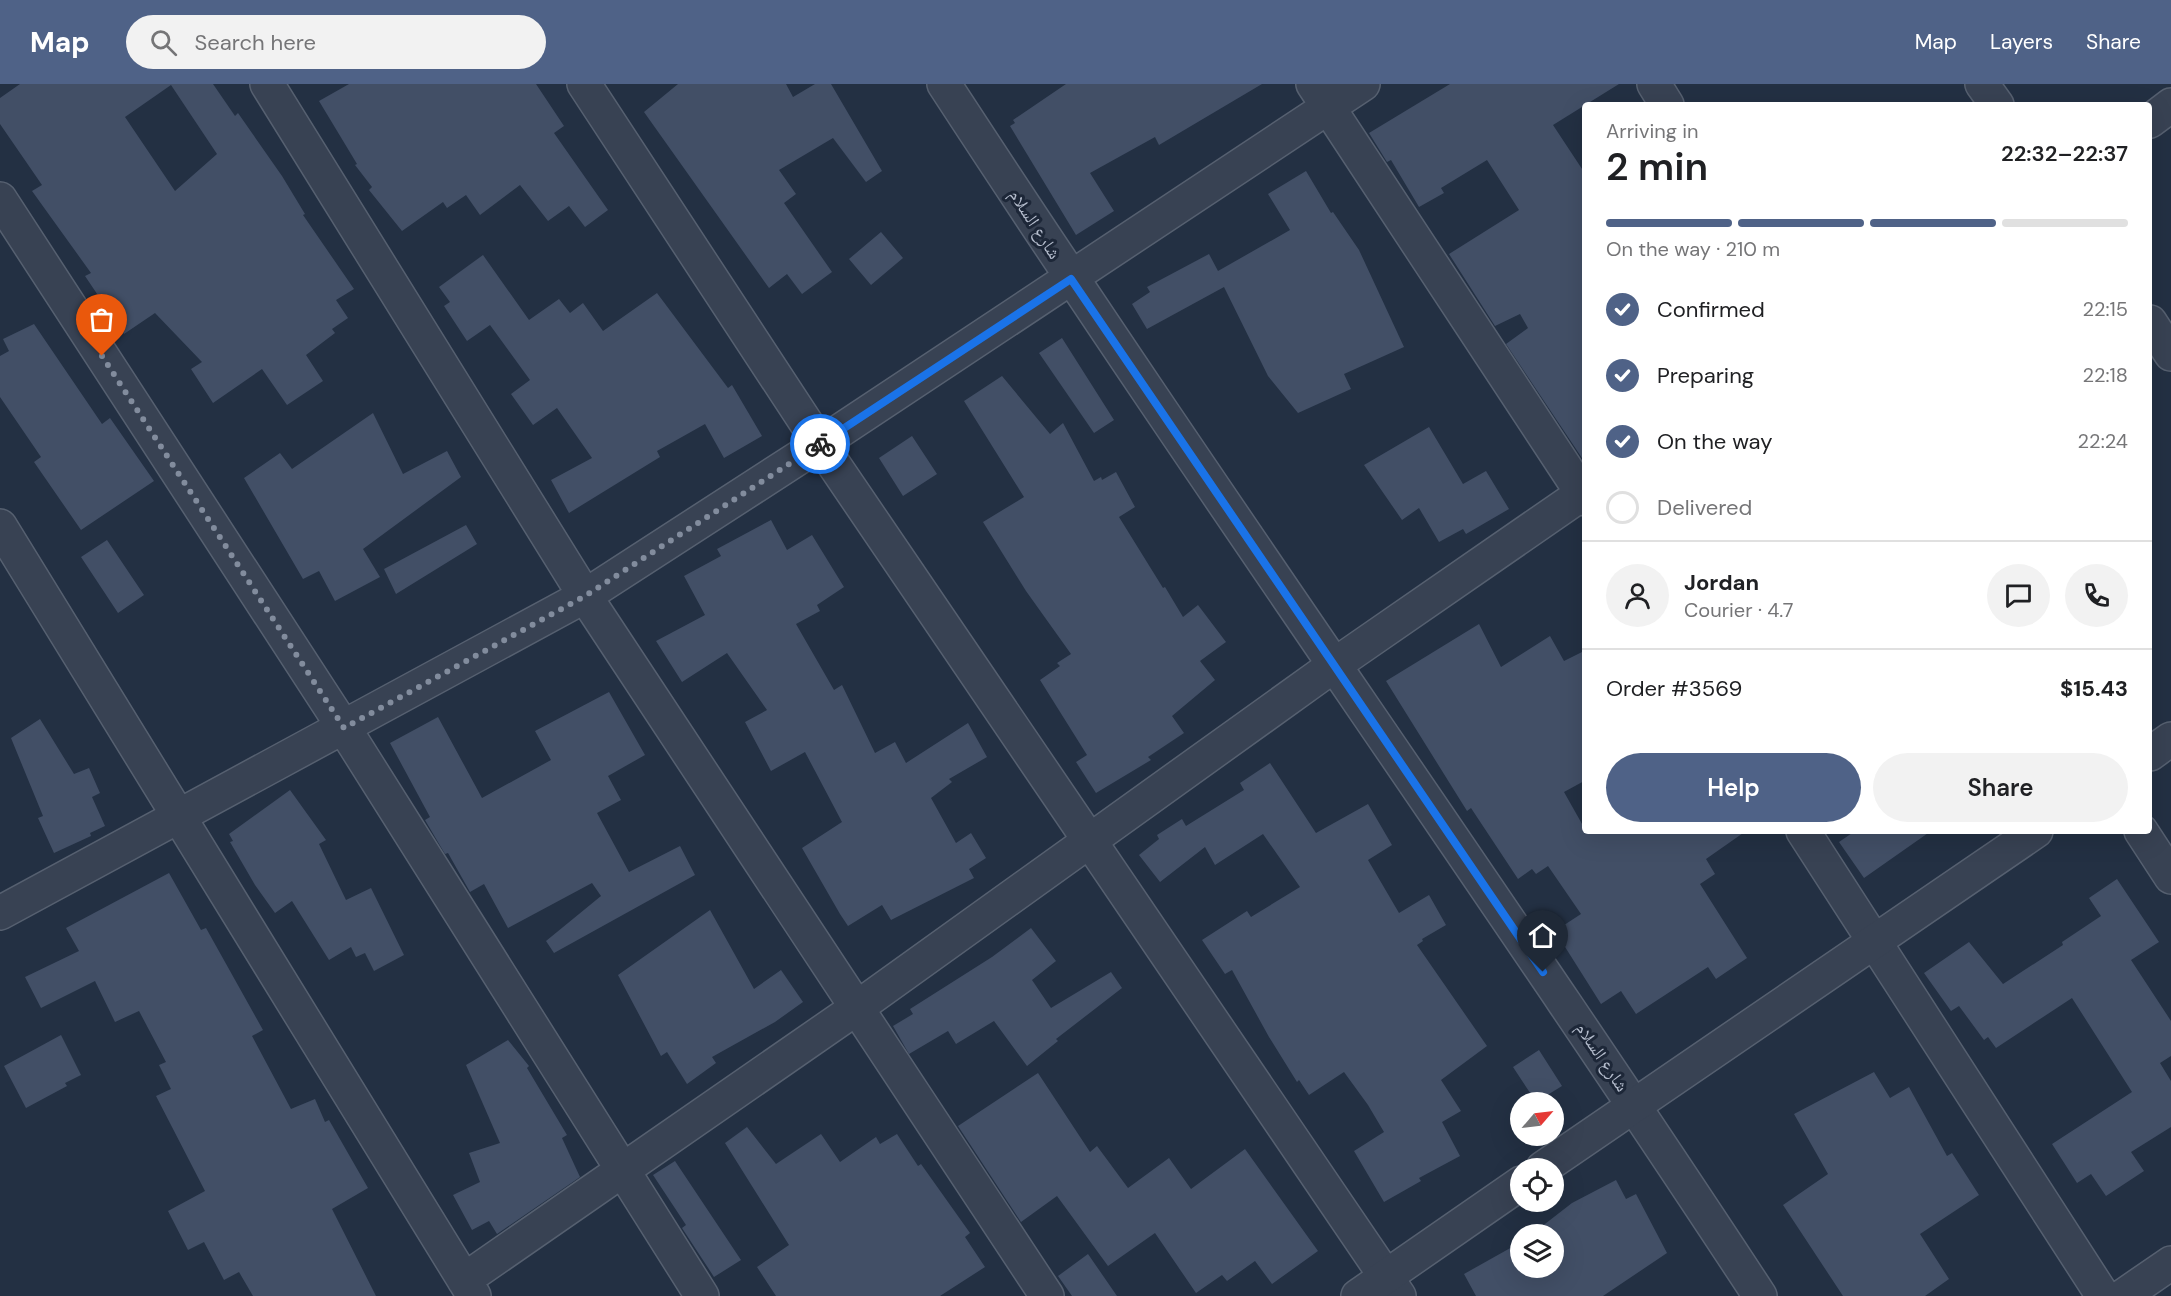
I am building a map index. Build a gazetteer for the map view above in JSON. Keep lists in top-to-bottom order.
{
  "streets": {
    "street": ["شارع السلام"]
  },
  "north": "top right",
  "page": {
    "header": "Map",
    "search": "Search here",
    "nav": ["Map", "Layers", "Share"],
    "heading": ["2 min", "Arriving in", "22:32–22:37"],
    "panel": [
      "Jordan",
      "Courier · 4.7",
      "Order #3569",
      "$15.43"
    ],
    "bar": "On the way · 210 m",
    "list": [
      ["Confirmed", "22:15"],
      ["Preparing", "22:18"],
      ["On the way", "22:24"],
      "Delivered"
    ],
    "buttons": ["Help", "Share"]
  }
}
